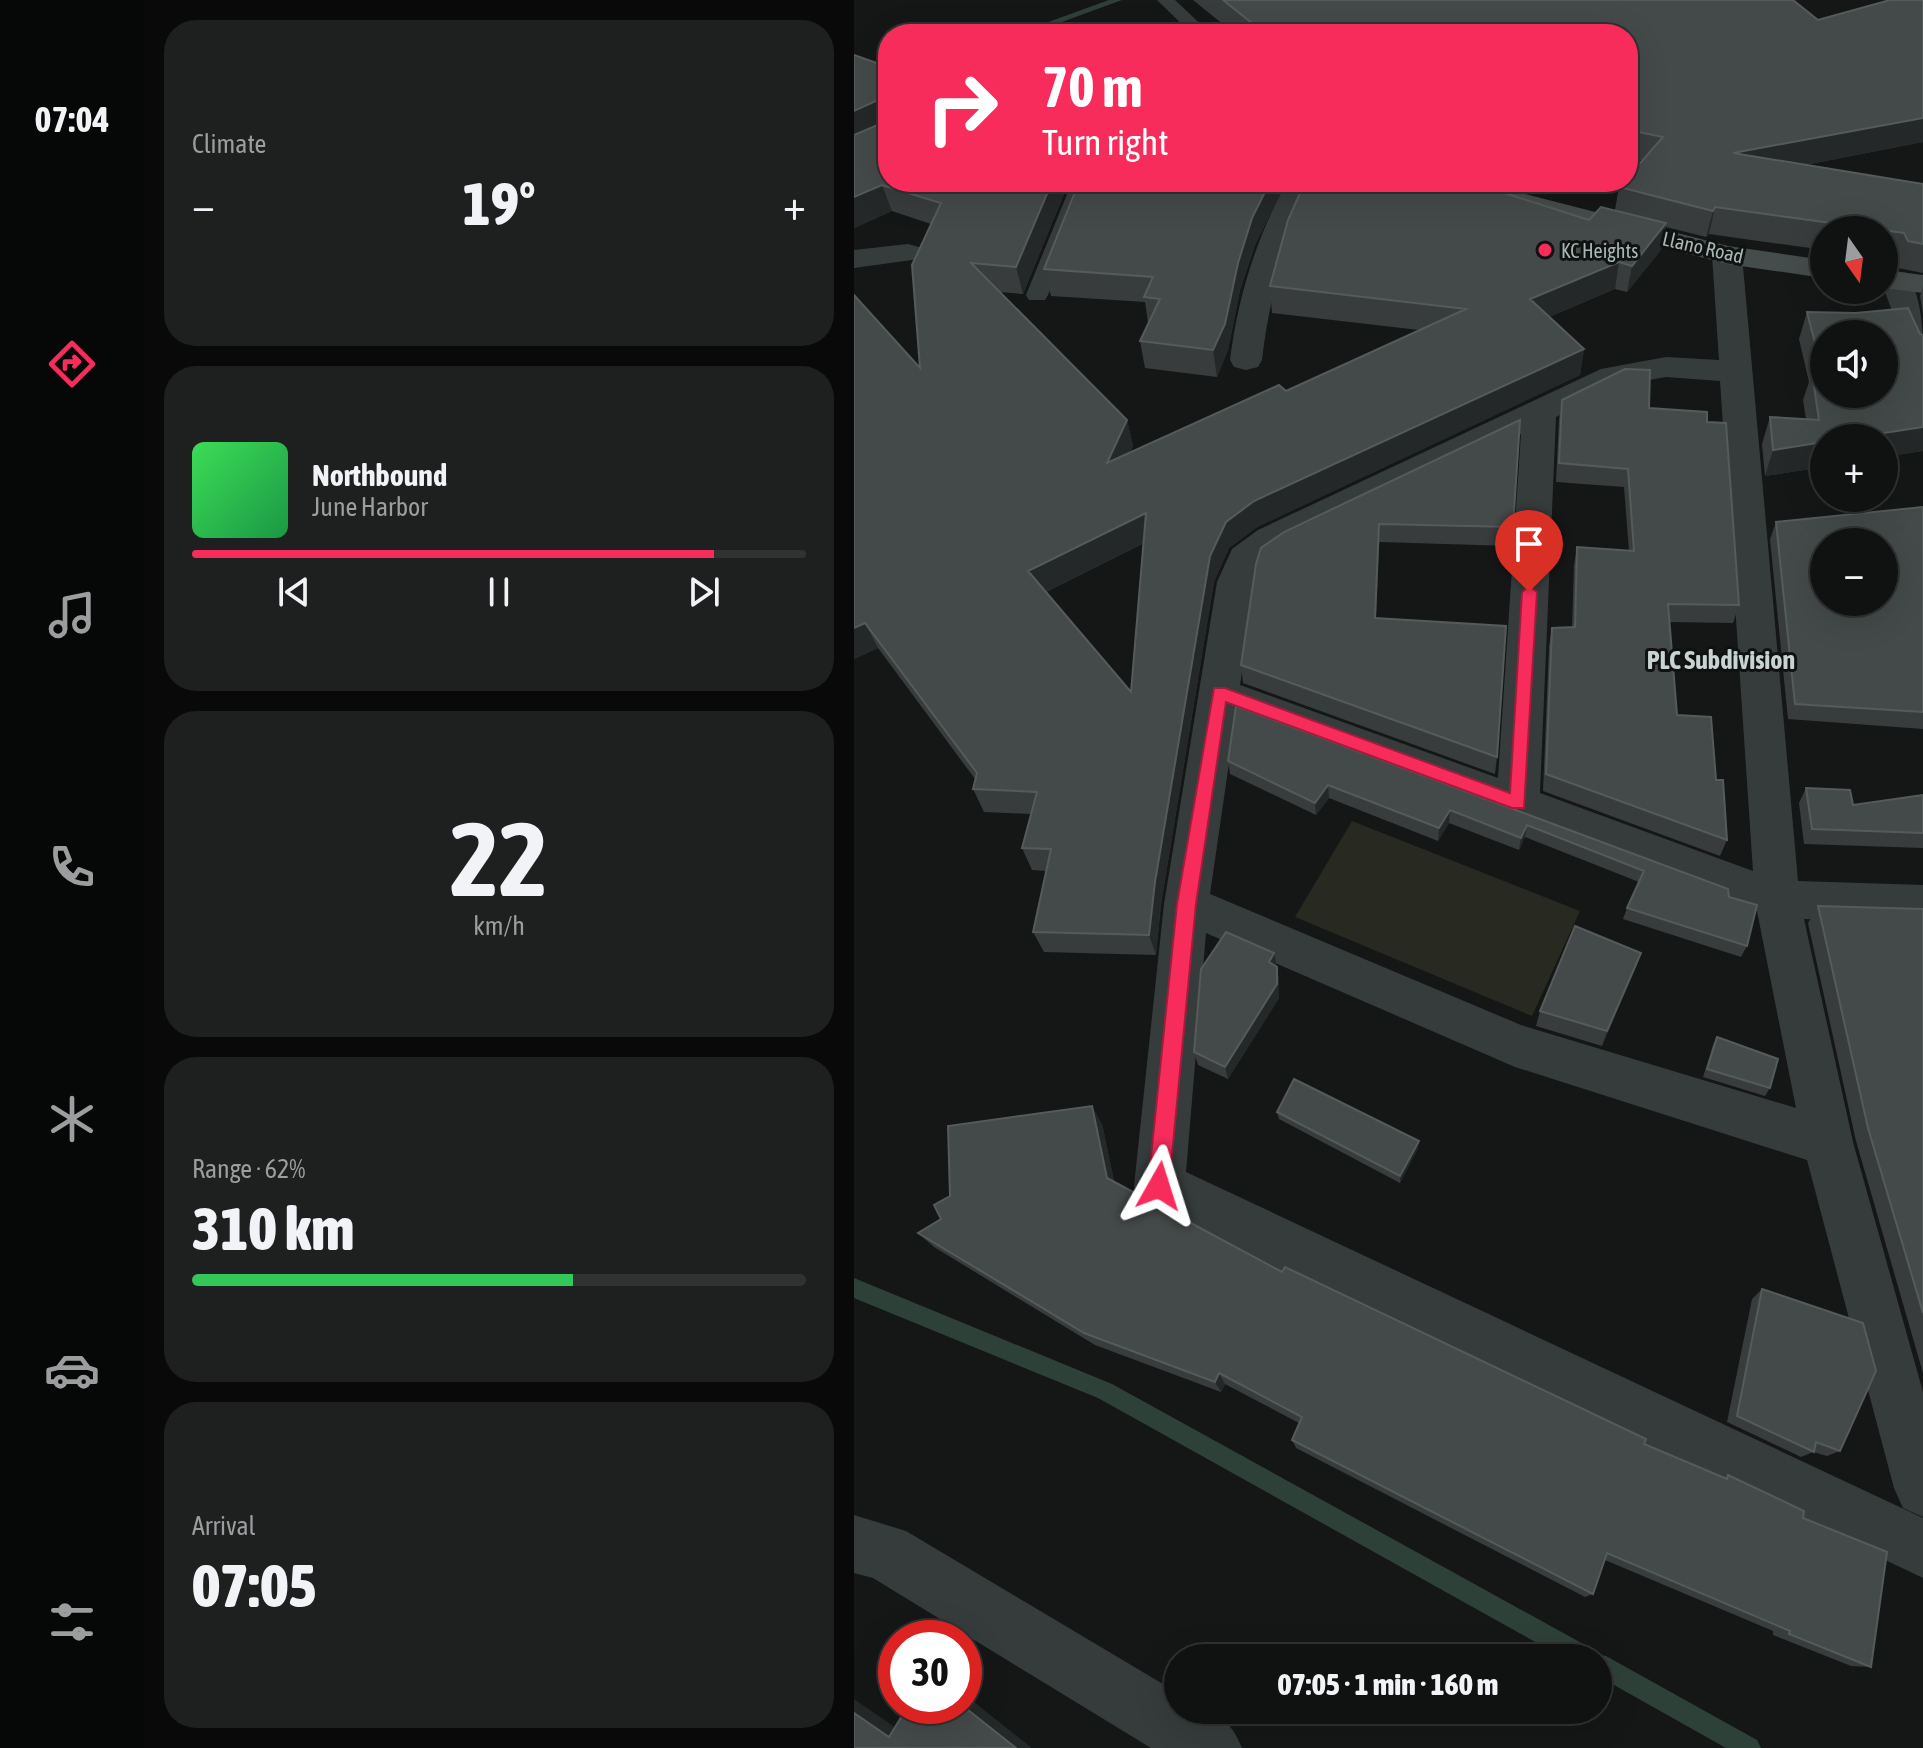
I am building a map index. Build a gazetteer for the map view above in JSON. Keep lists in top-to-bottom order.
{
  "streets": {
    "main road": ["Llano Road"]
  },
  "districts": ["PLC Subdivision"],
  "places": ["KC Heights"],
  "north": "bottom",
  "page": {
    "tabs": "07:04",
    "tile": [
      "Climate",
      ["22", "km/h"],
      ["Range · 62%", "310 km"],
      ["Arrival", "07:05"]
    ],
    "turn": ["70 m", "Turn right"],
    "heat": ["−", "19°", "+"],
    "map_buttons": ["+", "−"],
    "song": ["Northbound", "June Harbor"],
    "limit": "30",
    "trip": "07:05 · 1 min · 160 m"
  }
}
